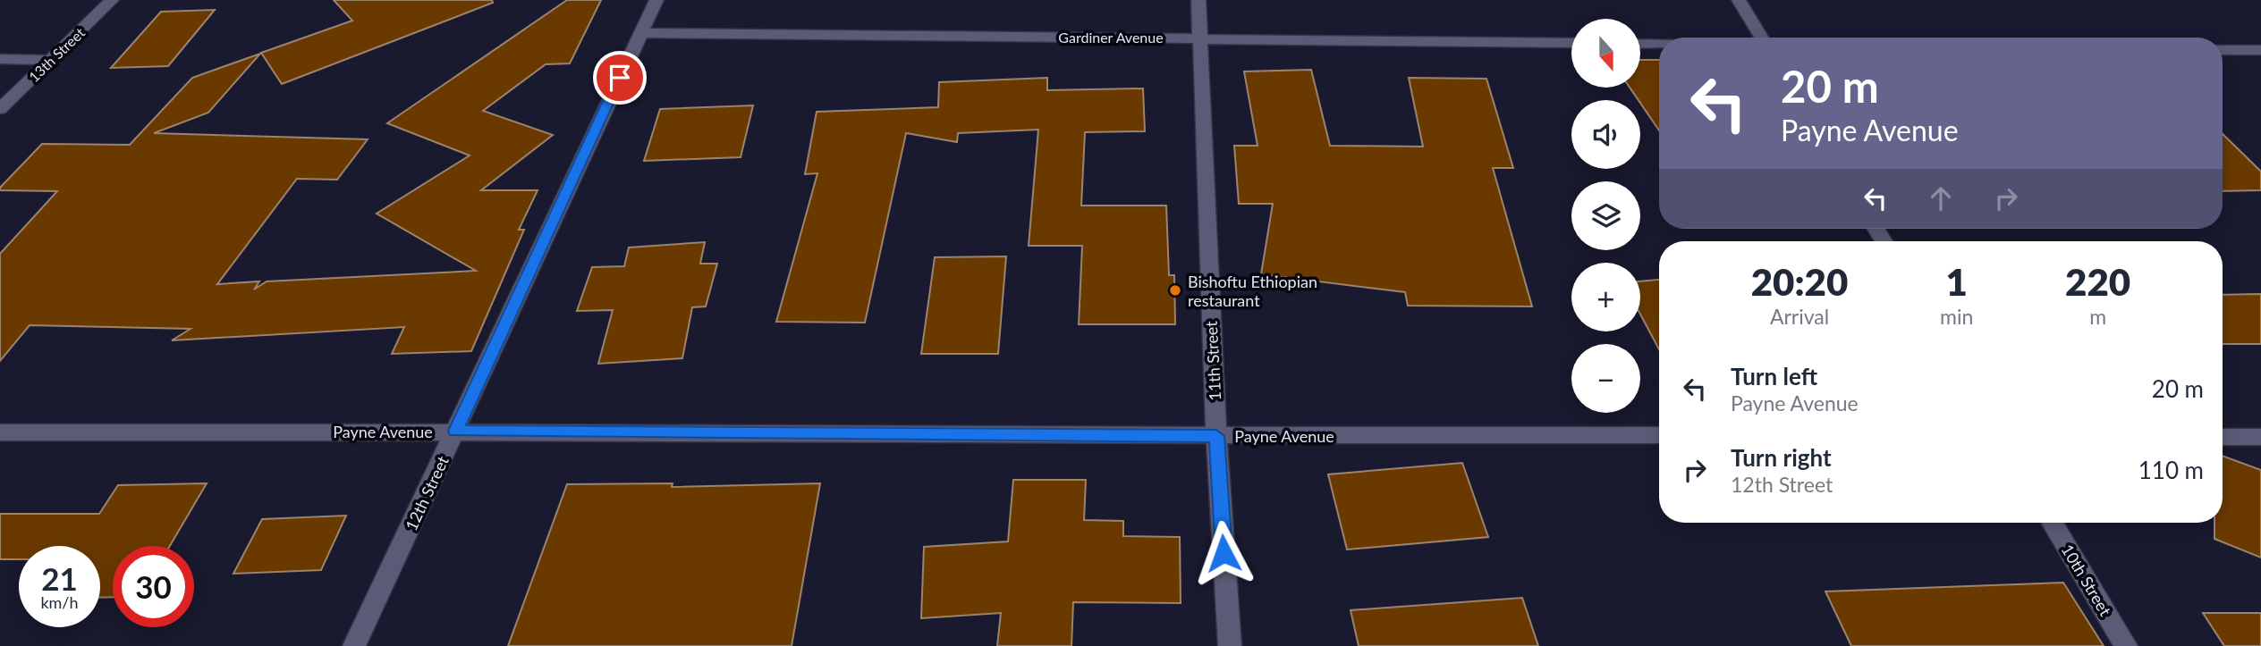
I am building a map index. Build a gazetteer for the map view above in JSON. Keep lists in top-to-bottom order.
{
  "streets": {
    "street": [
      "Gardiner Avenue",
      "13th Street",
      "11th Street",
      "Payne Avenue",
      "12th Street",
      "10th Street"
    ]
  },
  "crossings": [
    ["Gardiner Avenue", "11th Street"],
    ["Gardiner Avenue", "12th Street"],
    ["11th Street", "Payne Avenue"],
    ["Payne Avenue", "12th Street"]
  ],
  "places": ["Bishoftu Ethiopian restaurant"],
  "north": "bottom",
  "page": {
    "map_buttons": ["+", "−"],
    "turn": ["20 m", "Payne Avenue"],
    "eta": [
      "20:20",
      "Arrival",
      "1",
      "min",
      "220",
      "m"
    ],
    "list": [
      {
        "name": "Turn left",
        "note": "Payne Avenue",
        "value": "20 m"
      },
      {
        "name": "Turn right",
        "note": "12th Street",
        "value": "110 m"
      }
    ],
    "speed": "21 km/h",
    "limit": "30"
  }
}
